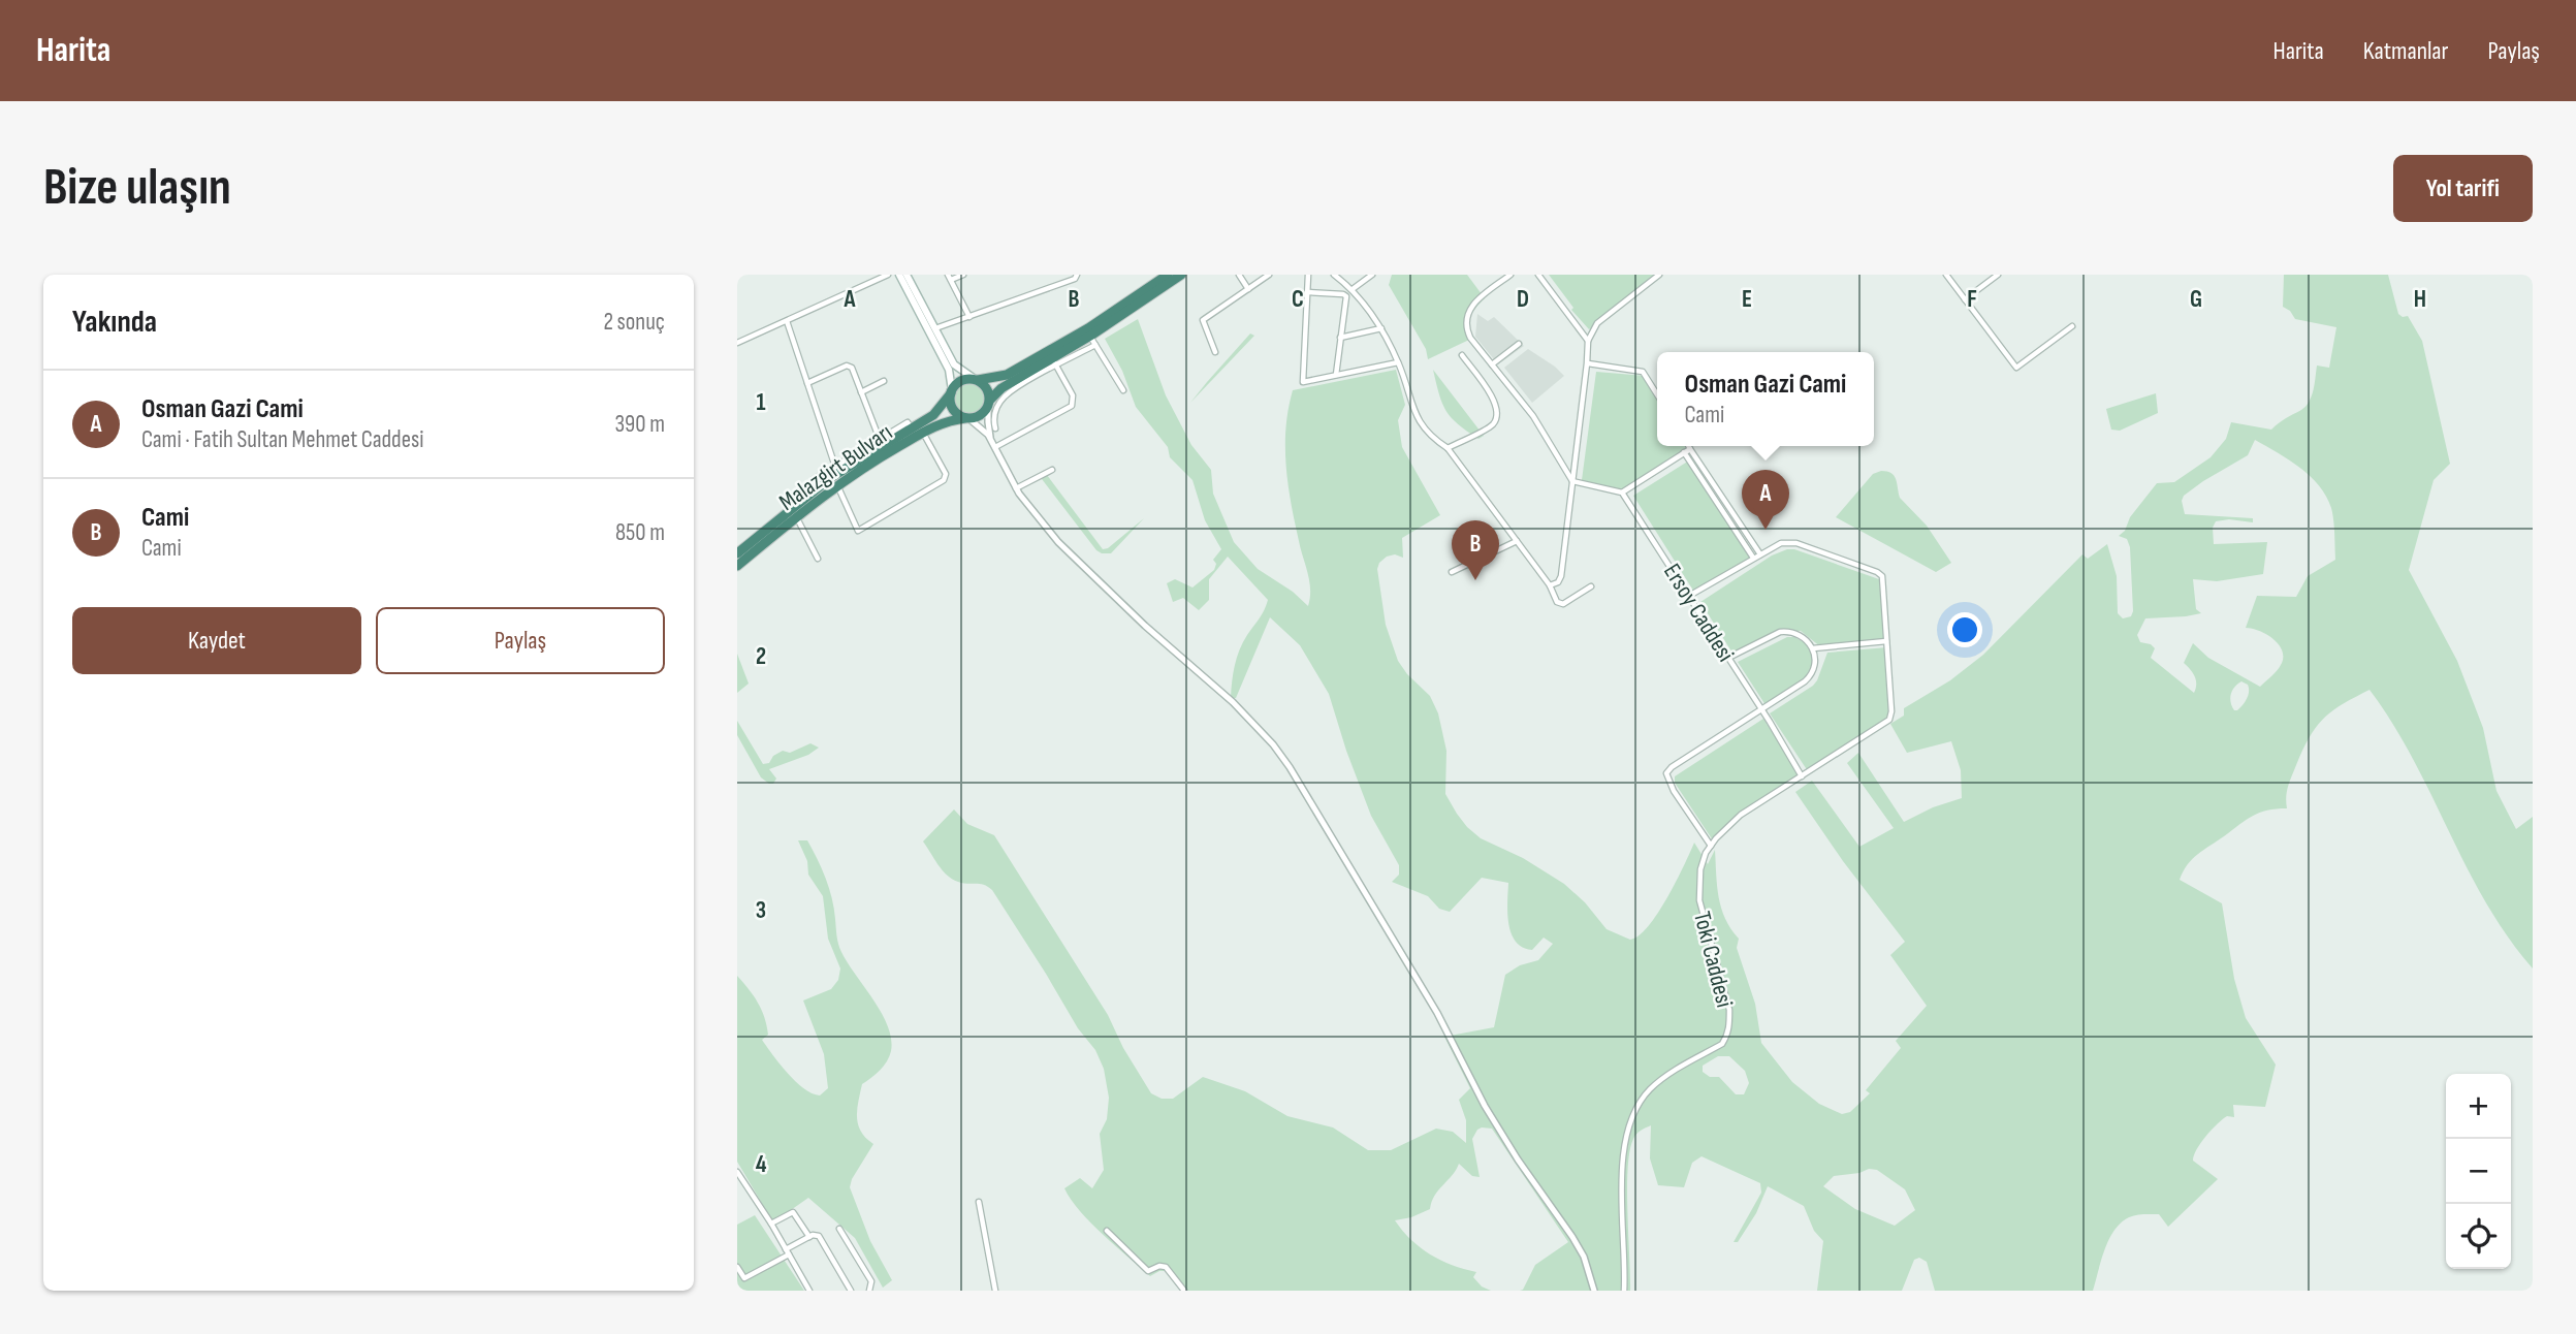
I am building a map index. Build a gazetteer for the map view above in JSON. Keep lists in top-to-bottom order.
{
  "streets": {
    "highway": ["Malazgirt Bulvarı"],
    "street": ["Ersoy Caddesi", "Toki Caddesi"]
  },
  "crossings": [
    ["Ersoy Caddesi", "Toki Caddesi"]
  ],
  "page": {
    "header": "Harita",
    "nav": ["Harita", "Katmanlar", "Paylaş"],
    "buttons": [
      "Yol tarifi",
      ["Kaydet", "Paylaş"]
    ],
    "title": "Bize ulaşın",
    "heading": ["Yakında", "2 sonuç"],
    "popup": ["Osman Gazi Cami", "Cami"],
    "list": [
      {
        "mark": "A",
        "name": "Osman Gazi Cami",
        "note": "Cami · Fatih Sultan Mehmet Caddesi",
        "value": "390 m"
      },
      {
        "mark": "B",
        "name": "Cami",
        "note": "Cami",
        "value": "850 m"
      }
    ],
    "pins": ["A", "B"],
    "map_buttons": ["+", "−"]
  },
  "grid": {
    "columns": [
      "A",
      "B",
      "C",
      "D",
      "E",
      "F",
      "G",
      "H"
    ],
    "rows": [
      "1",
      "2",
      "3",
      "4"
    ]
  }
}
